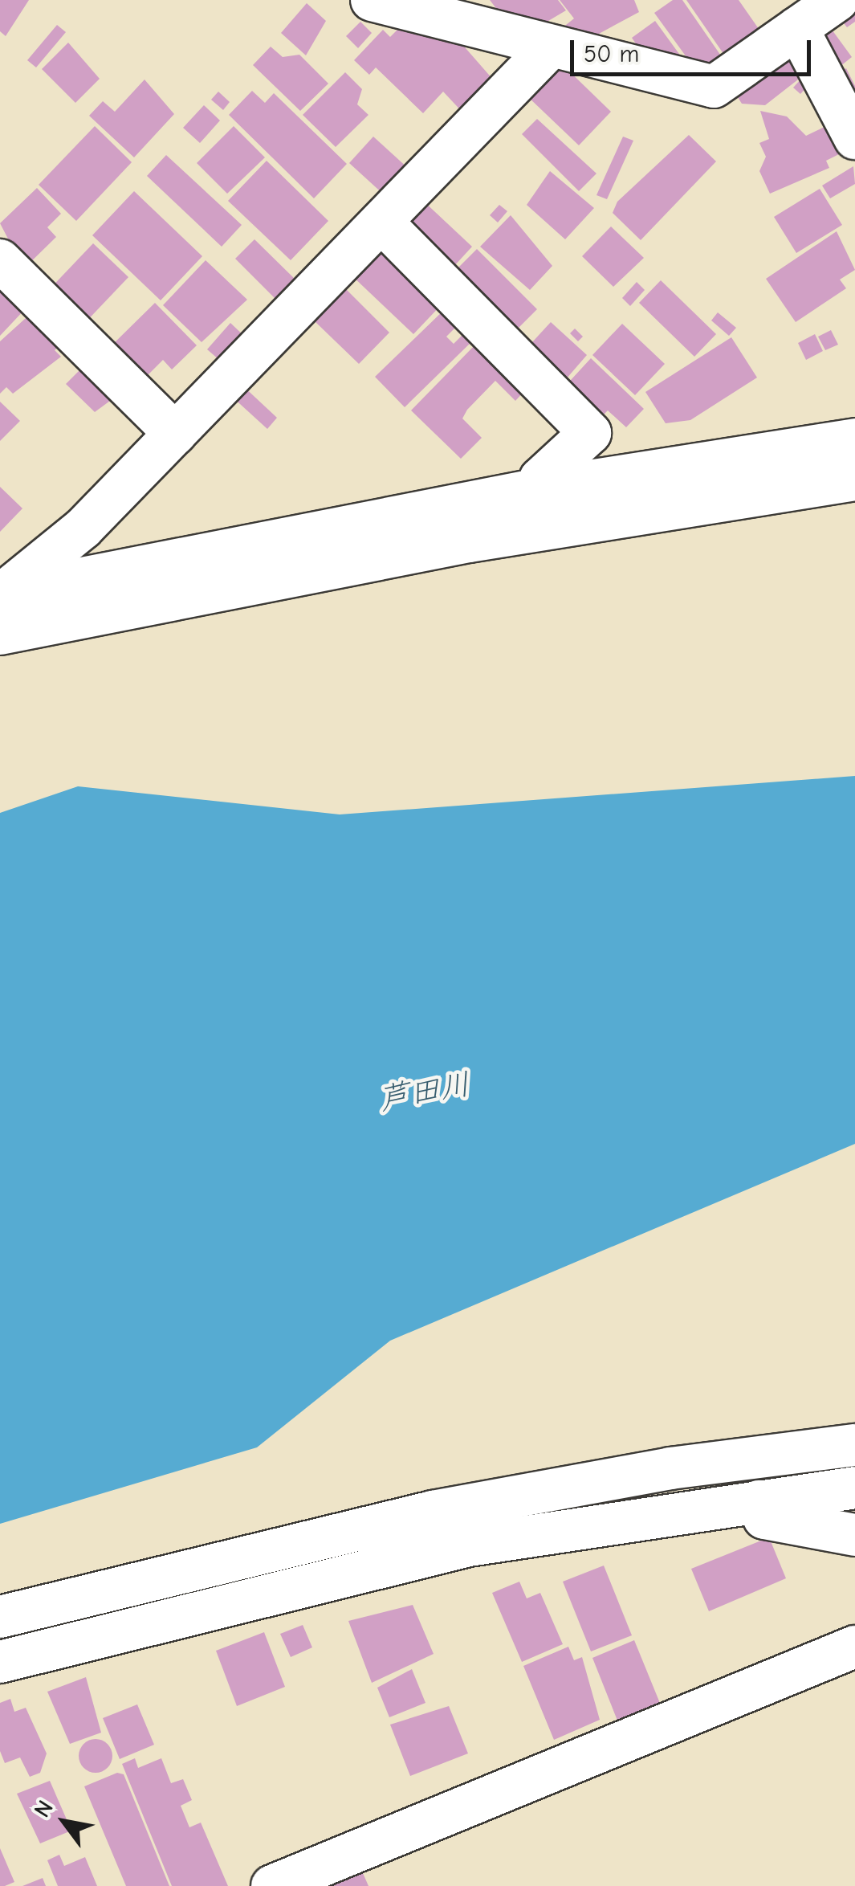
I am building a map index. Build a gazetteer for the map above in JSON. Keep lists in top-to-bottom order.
{
  "water": ["芦田川"],
  "scale_bar": "50 m",
  "north": "top left"
}
